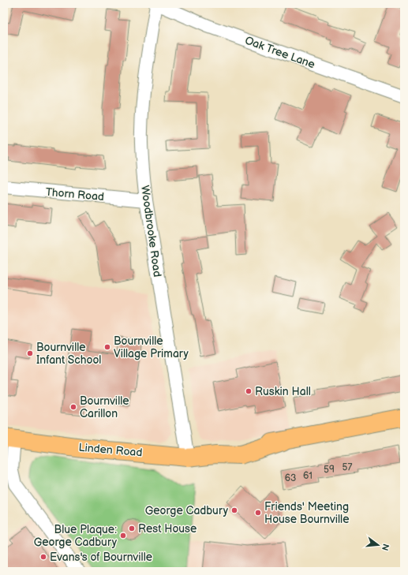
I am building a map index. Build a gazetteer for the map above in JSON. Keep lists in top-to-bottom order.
{
  "streets": {
    "highway": ["Linden Road"],
    "street": ["Oak Tree Lane", "Thorn Road", "Woodbrooke Road"]
  },
  "crossings": [
    ["Oak Tree Lane", "Woodbrooke Road"],
    ["Thorn Road", "Woodbrooke Road"],
    ["Woodbrooke Road", "Linden Road"]
  ],
  "places": [
    "Bournville Village Primary",
    "Bournville Infant School",
    "Ruskin Hall",
    "Bournville Carillon",
    "George Cadbury",
    "Friends' Meeting House Bournville",
    "Rest House",
    "Blue Plaque: George Cadbury",
    "Evans's of Bournville"
  ],
  "house_numbers": [
    "57",
    "59",
    "61",
    "63"
  ],
  "north": "right"
}
